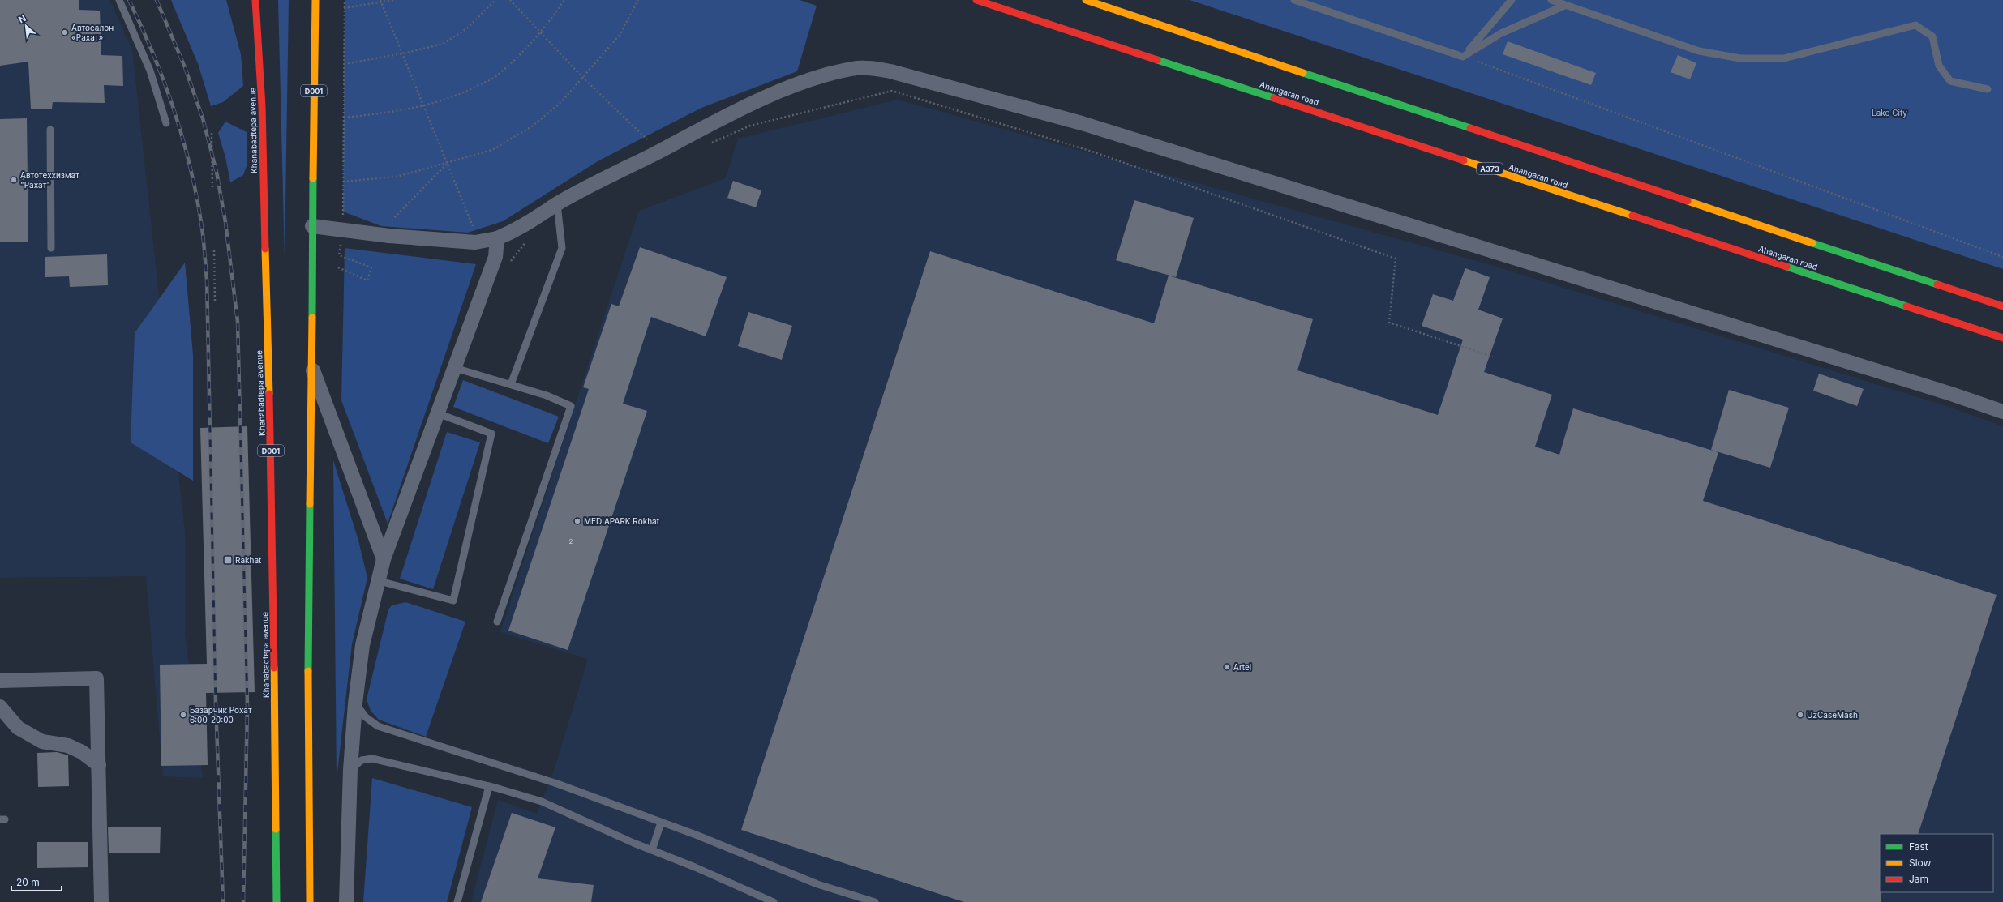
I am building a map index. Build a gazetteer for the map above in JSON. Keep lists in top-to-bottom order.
{
  "streets": {
    "highway": [
      "D001",
      "Ahangaran road",
      "Khanabadtepa avenue",
      "A373"
    ]
  },
  "parks": ["Lake City"],
  "places": {
    "other": [
      "Автосалон «Рахат»",
      "Автотеххизмат \"Рахат\"",
      "MEDIAPARK Rokhat",
      "Artel",
      "Базарчик Рохат 6:00-20:00",
      "UzCaseMash"
    ],
    "transit": ["Rakhat"]
  },
  "house_numbers": ["2"],
  "legend": ["Fast", "Slow", "Jam"],
  "scale_bar": "20 m",
  "north": "top left"
}
